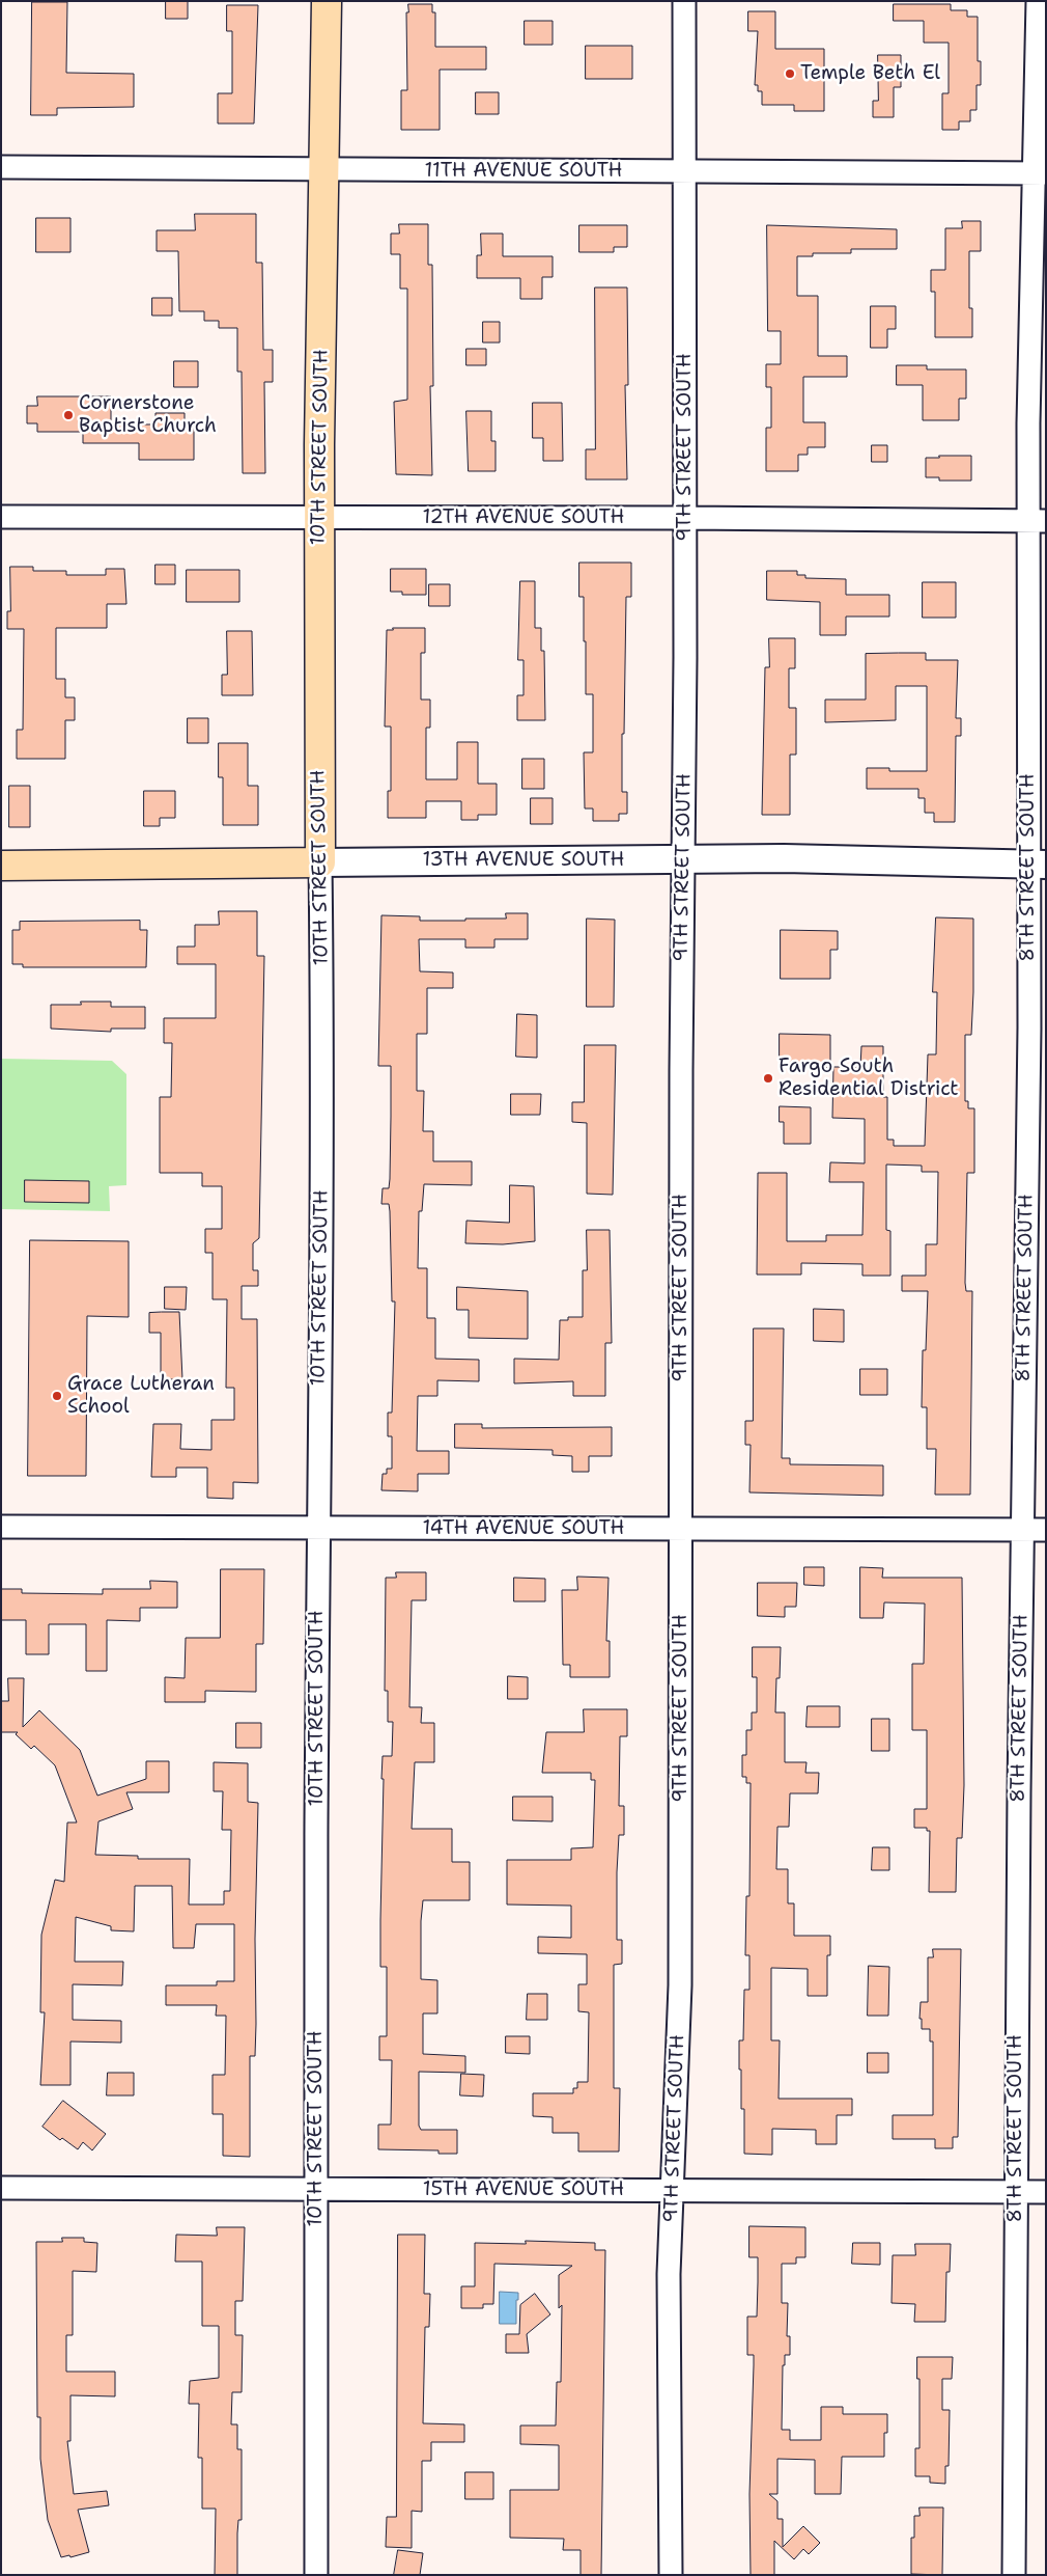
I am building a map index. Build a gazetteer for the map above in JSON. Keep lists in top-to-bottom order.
{
  "streets": {
    "main road": ["10TH STREET SOUTH", "13TH AVENUE SOUTH"],
    "street": [
      "11TH AVENUE SOUTH",
      "9TH STREET SOUTH",
      "12TH AVENUE SOUTH",
      "8TH STREET SOUTH",
      "14TH AVENUE SOUTH",
      "15TH AVENUE SOUTH"
    ]
  },
  "crossings": [
    ["11TH AVENUE SOUTH", "10TH STREET SOUTH"],
    ["11TH AVENUE SOUTH", "9TH STREET SOUTH"],
    ["11TH AVENUE SOUTH", "8TH STREET SOUTH"],
    ["10TH STREET SOUTH", "12TH AVENUE SOUTH"],
    ["10TH STREET SOUTH", "13TH AVENUE SOUTH"],
    ["10TH STREET SOUTH", "14TH AVENUE SOUTH"],
    ["10TH STREET SOUTH", "15TH AVENUE SOUTH"],
    ["9TH STREET SOUTH", "12TH AVENUE SOUTH"],
    ["9TH STREET SOUTH", "13TH AVENUE SOUTH"],
    ["9TH STREET SOUTH", "14TH AVENUE SOUTH"],
    ["9TH STREET SOUTH", "15TH AVENUE SOUTH"],
    ["12TH AVENUE SOUTH", "8TH STREET SOUTH"],
    ["13TH AVENUE SOUTH", "8TH STREET SOUTH"],
    ["8TH STREET SOUTH", "14TH AVENUE SOUTH"],
    ["8TH STREET SOUTH", "15TH AVENUE SOUTH"]
  ],
  "places": [
    "Temple Beth El",
    "Cornerstone Baptist Church",
    "Fargo South Residential District",
    "Grace Lutheran School"
  ]
}
